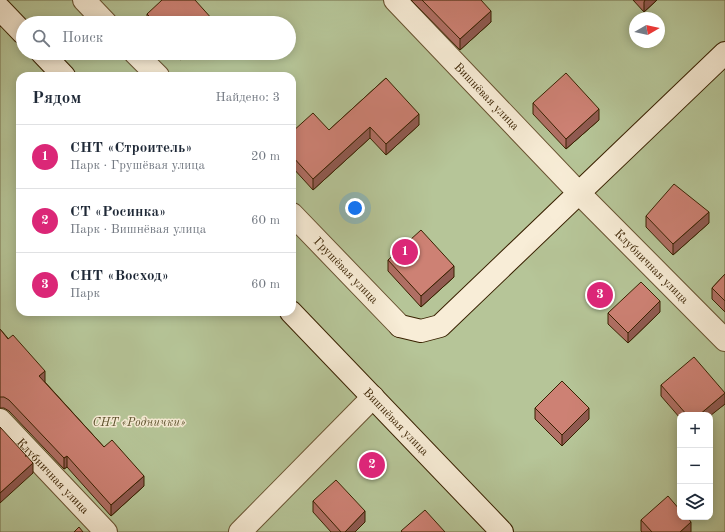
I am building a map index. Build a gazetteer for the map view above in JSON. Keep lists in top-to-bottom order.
{
  "streets": {
    "street": ["Вишнёвая улица", "Клубничная улица", "Грушёвая улица"]
  },
  "crossings": [
    ["Вишнёвая улица", "Клубничная улица"],
    ["Вишнёвая улица", "Грушёвая улица"],
    ["Клубничная улица", "Грушёвая улица"]
  ],
  "parks": ["СНТ «Роднички»"],
  "north": "right",
  "page": {
    "search": "Поиск",
    "heading": ["Рядом", "Найдено: 3"],
    "list": [
      {
        "mark": "1",
        "name": "СНТ «Строитель»",
        "note": "Парк · Грушёвая улица",
        "value": "20 m"
      },
      {
        "mark": "2",
        "name": "СТ «Росинка»",
        "note": "Парк · Вишнёвая улица",
        "value": "60 m"
      },
      {
        "mark": "3",
        "name": "СНТ «Восход»",
        "note": "Парк",
        "value": "60 m"
      }
    ],
    "pins": ["1", "3", "2"],
    "map_buttons": ["+", "−"]
  }
}
